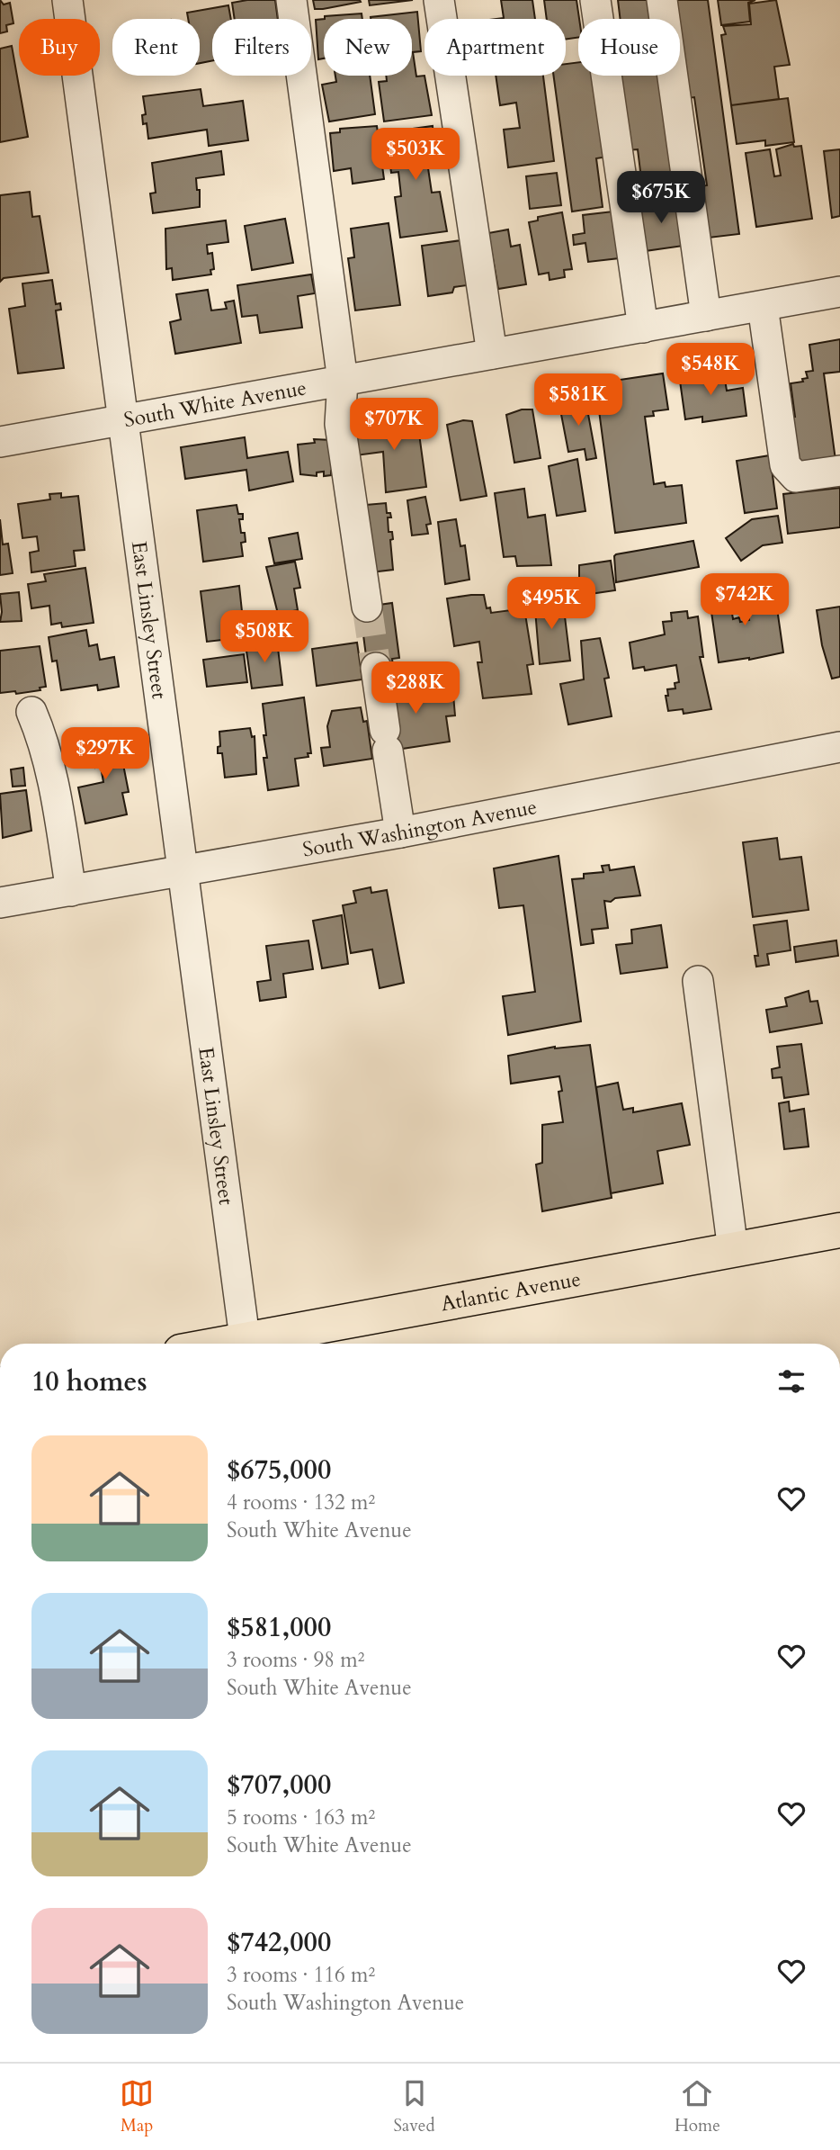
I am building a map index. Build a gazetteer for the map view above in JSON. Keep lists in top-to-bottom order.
{
  "streets": {
    "main road": ["Atlantic Avenue"],
    "street": ["South White Avenue", "East Linsley Street", "South Washington Avenue"]
  },
  "crossings": [
    ["South White Avenue", "East Linsley Street"],
    ["East Linsley Street", "South Washington Avenue"]
  ],
  "page": {
    "chip": [
      "Buy",
      "Rent",
      "Filters",
      "New",
      "Apartment",
      "House"
    ],
    "price": [
      "$503K",
      "$675K",
      "$548K",
      "$581K",
      "$707K",
      "$742K",
      "$495K",
      "$508K",
      "$288K",
      "$297K"
    ],
    "heading": "10 homes",
    "list": [
      {
        "name": "$675,000",
        "note": "4 rooms · 132 m² · South White Avenue"
      },
      {
        "name": "$581,000",
        "note": "3 rooms · 98 m² · South White Avenue"
      },
      {
        "name": "$707,000",
        "note": "5 rooms · 163 m² · South White Avenue"
      },
      {
        "name": "$742,000",
        "note": "3 rooms · 116 m² · South Washington Avenue"
      }
    ],
    "tabs": ["Map", "Saved", "Home"]
  }
}
